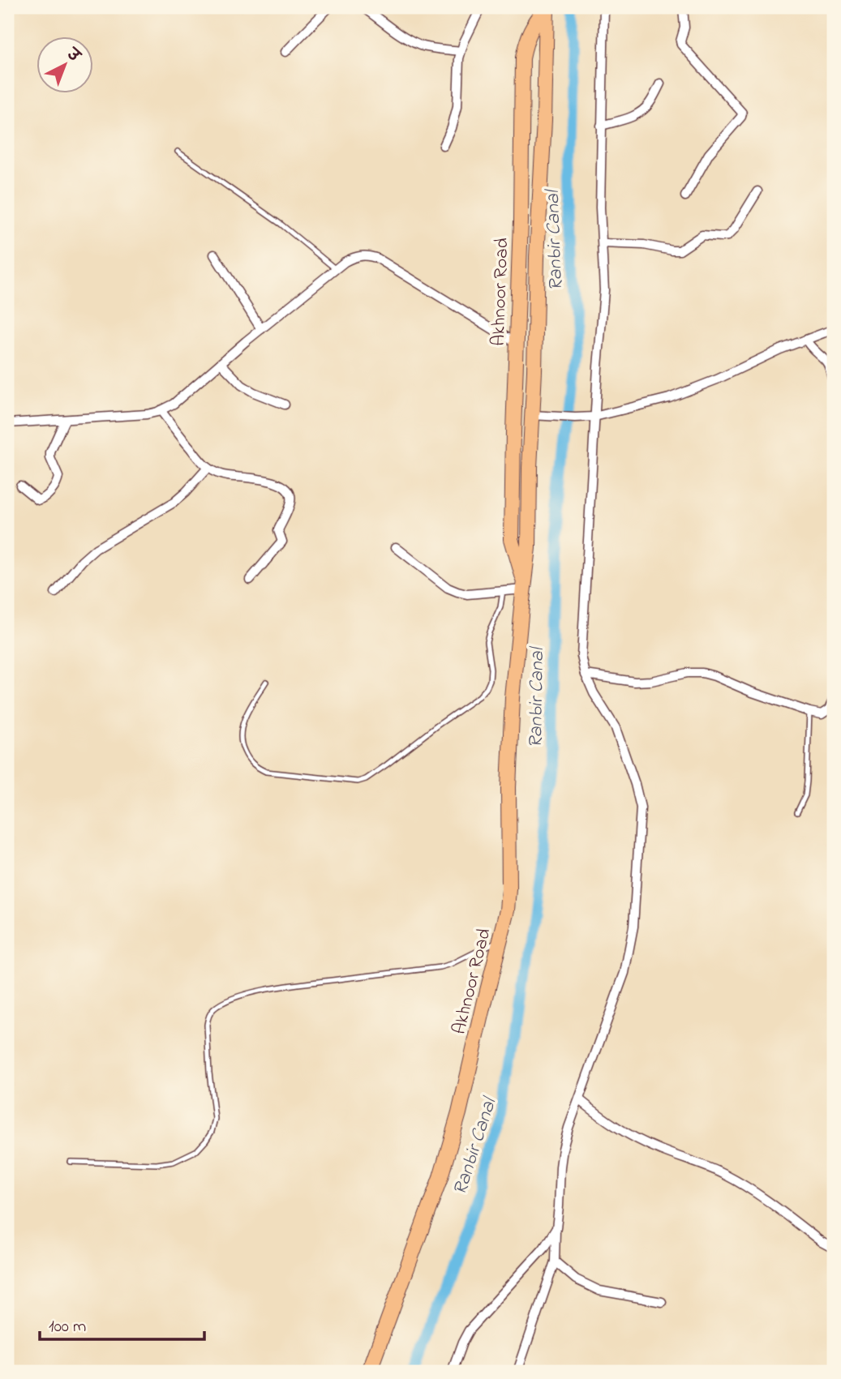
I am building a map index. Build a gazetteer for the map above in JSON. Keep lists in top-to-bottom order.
{
  "streets": {
    "highway": ["Akhnoor Road"]
  },
  "water": ["Ranbir Canal"],
  "scale_bar": "100 m",
  "north": "top right"
}
